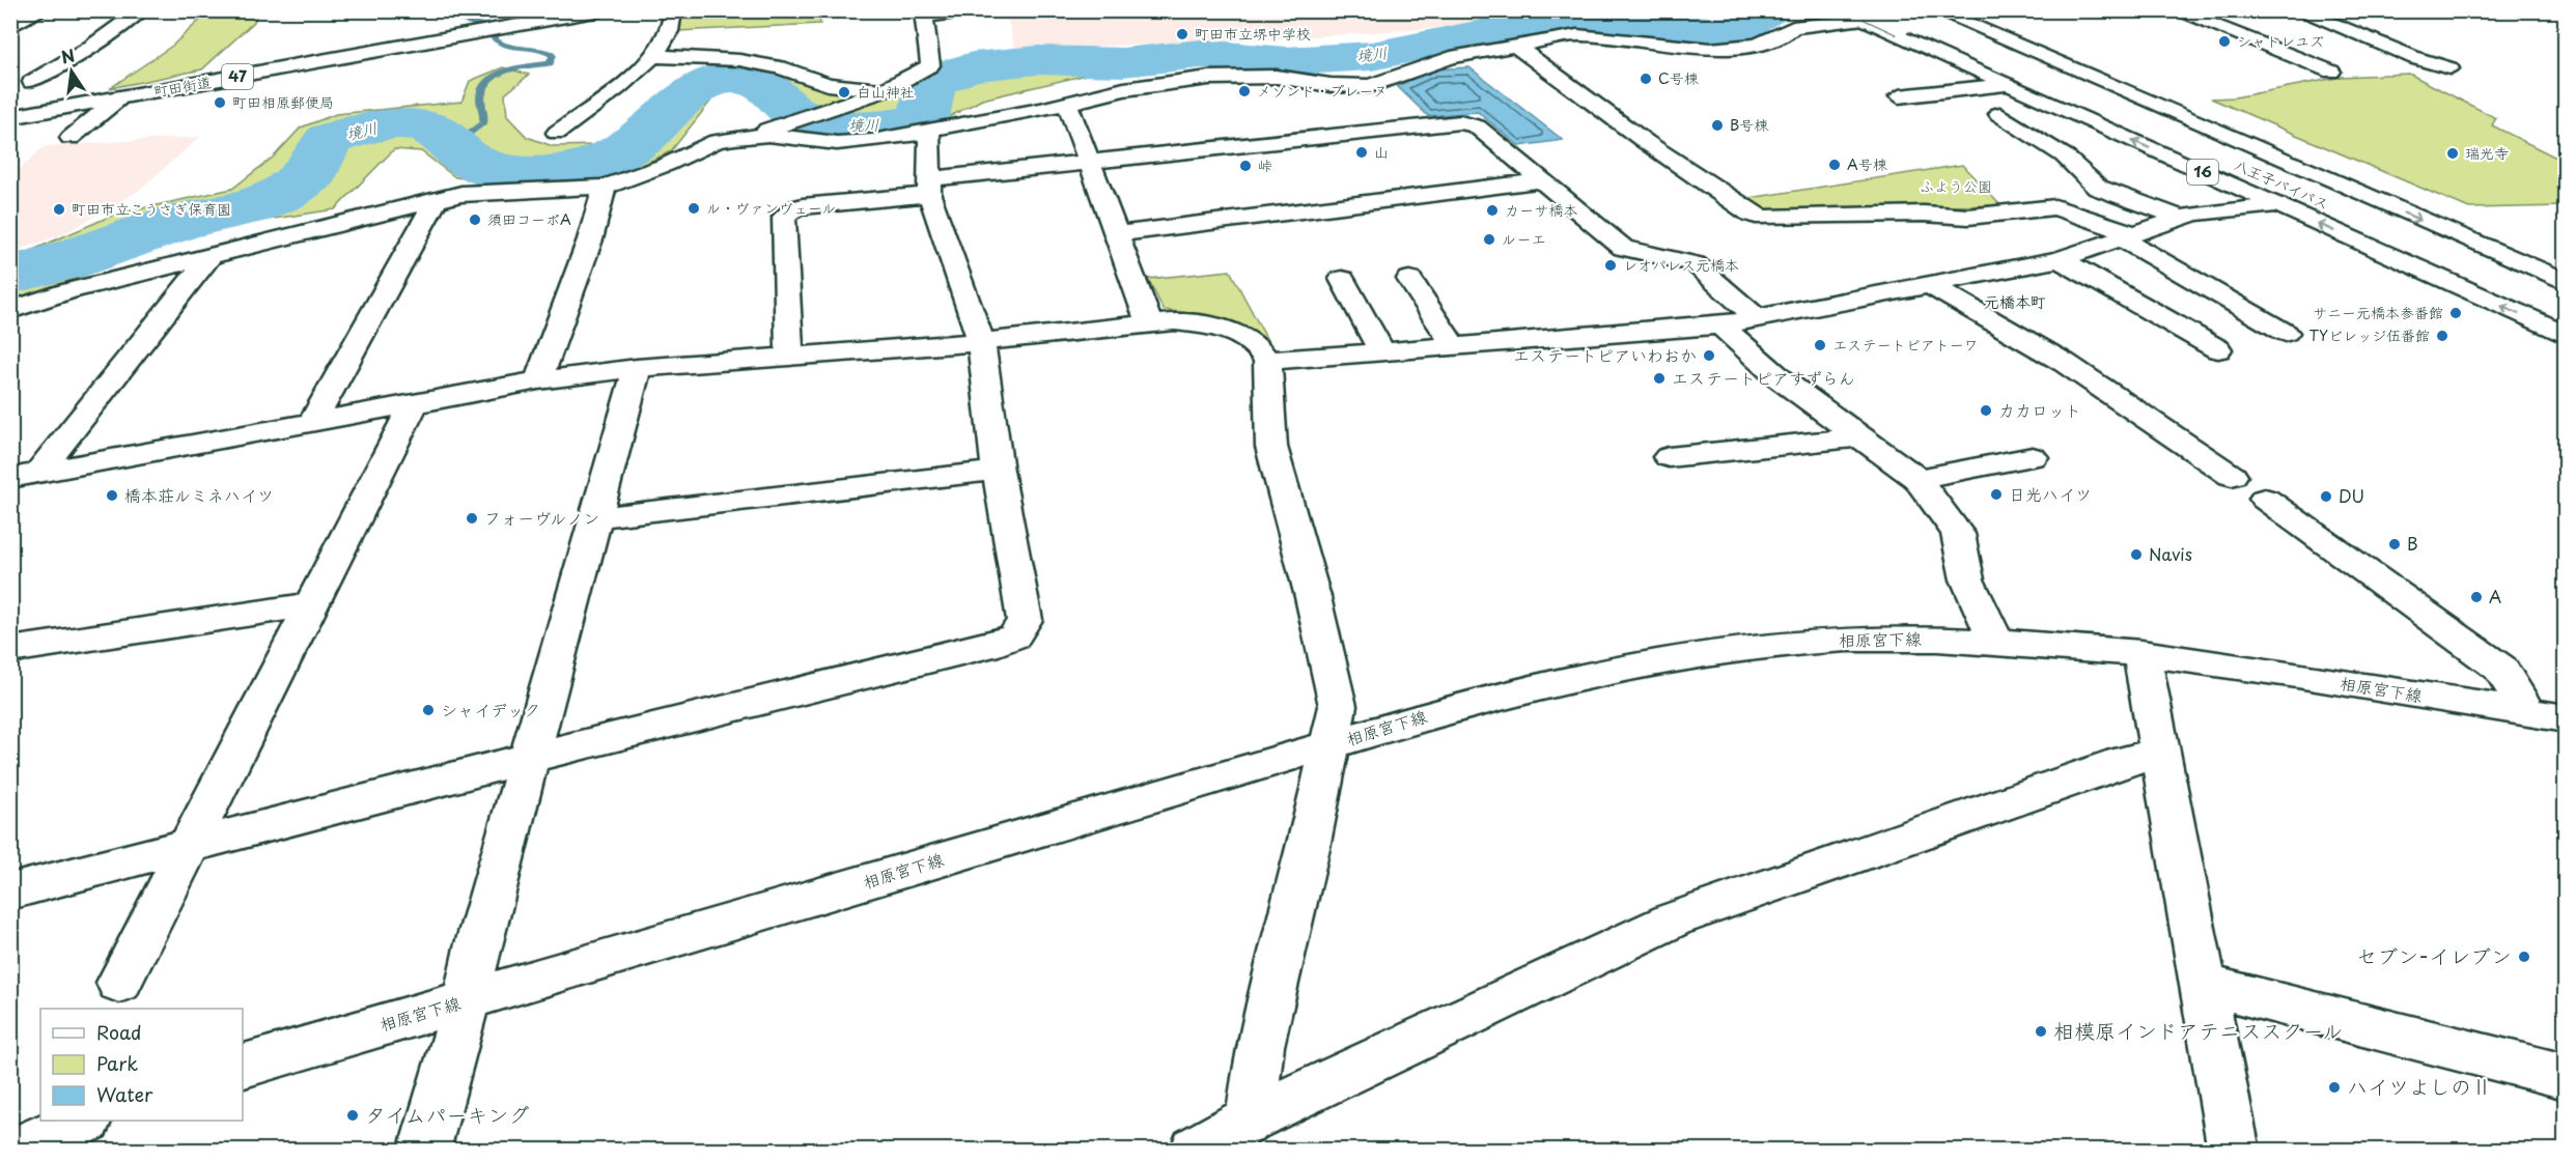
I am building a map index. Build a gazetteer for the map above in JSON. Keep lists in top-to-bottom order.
{
  "streets": {
    "main road": [
      "47",
      "町田街道",
      "16",
      "八王子バイパス",
      "相原宮下線"
    ]
  },
  "crossings": [
    ["16", "八王子バイパス"]
  ],
  "districts": ["元橋本町"],
  "water": ["境川"],
  "parks": ["ふよう公園"],
  "places": [
    "町田市立堺中学校",
    "シャトレユズ",
    "C号棟",
    "メゾンド・プレーヌ",
    "白山神社",
    "町田相原郵便局",
    "B号棟",
    "山",
    "瑞光寺",
    "A号棟",
    "峠",
    "ル・ヴァンヴェール",
    "町田市立こうさぎ保育園",
    "カーサ橋本",
    "須田コーポA",
    "ルーエ",
    "レオパレス元橋本",
    "サニー元橋本参番館",
    "TYビレッジ伍番館",
    "エステートピアトーワ",
    "エステートピアいわおか",
    "エステートピアすずらん",
    "カカロット",
    "日光ハイツ",
    "橋本荘ルミネハイツ",
    "DU",
    "フォーヴルノン",
    "B",
    "Navis",
    "A",
    "シャイデック",
    "セブン-イレブン",
    "相模原インドアテニススクール",
    "ハイツよしのⅡ",
    "タイムパーキング"
  ],
  "legend": ["Road", "Park", "Water"],
  "north": "top"
}
